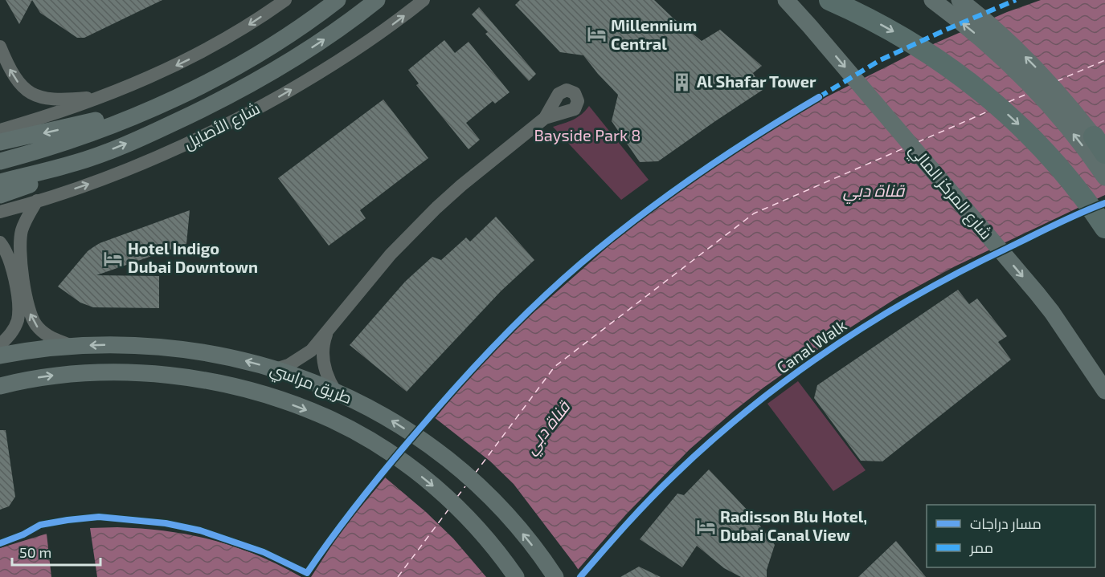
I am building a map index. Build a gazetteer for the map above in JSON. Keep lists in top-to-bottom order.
{
  "streets": {
    "main road": ["شارع الأصايل", "شارع المركز المالي", "طريق مراسي"],
    "cycle path": ["Canal Walk"]
  },
  "water": ["قناة دبي"],
  "parks": ["Bayside Park 8"],
  "places": {
    "hotel": ["Millennium Central", "Hotel Indigo Dubai Downtown", "Radisson Blu Hotel, Dubai Canal View"],
    "building": ["Al Shafar Tower"]
  },
  "legend": ["مسار دراجات", "ممر"],
  "scale_bar": "50 m"
}
